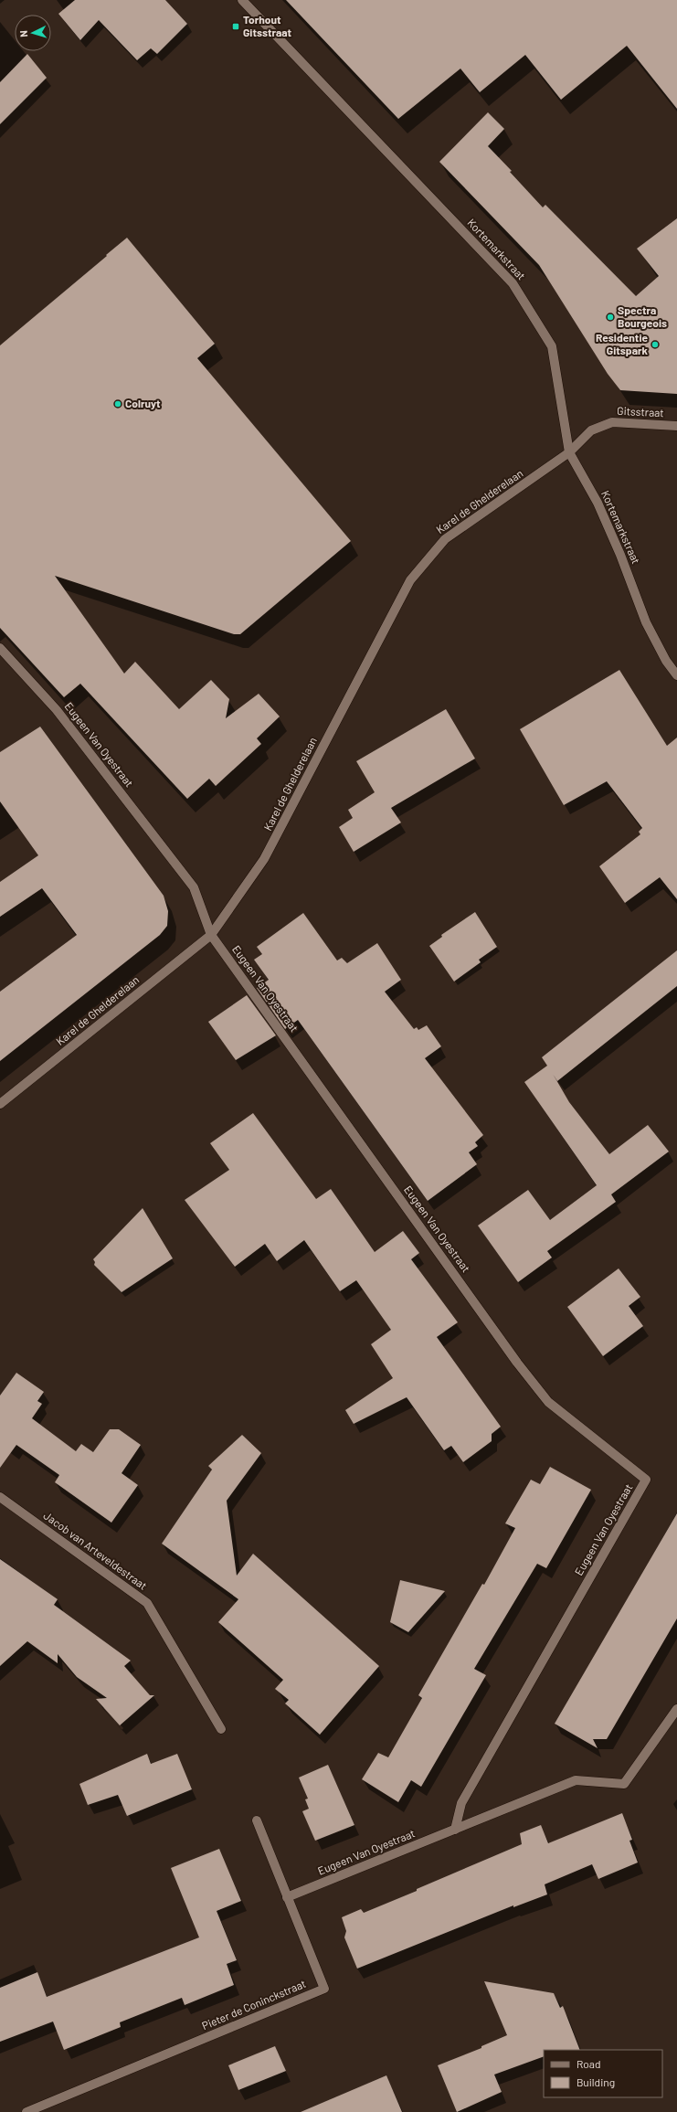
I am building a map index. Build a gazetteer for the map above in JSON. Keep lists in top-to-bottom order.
{
  "streets": {
    "street": [
      "Kortemarkstraat",
      "Gitsstraat",
      "Karel de Ghelderelaan",
      "Eugeen Van Oyestraat",
      "Jacob van Arteveldestraat",
      "Pieter de Coninckstraat"
    ]
  },
  "crossings": [
    ["Kortemarkstraat", "Gitsstraat"],
    ["Kortemarkstraat", "Karel de Ghelderelaan"],
    ["Gitsstraat", "Karel de Ghelderelaan"],
    ["Karel de Ghelderelaan", "Eugeen Van Oyestraat"],
    ["Eugeen Van Oyestraat", "Pieter de Coninckstraat"]
  ],
  "places": {
    "transit": ["Torhout Gitsstraat"],
    "other": ["Spectra Bourgeois", "Residentie Gitspark", "Colruyt"]
  },
  "legend": ["Road", "Building"],
  "north": "left"
}
